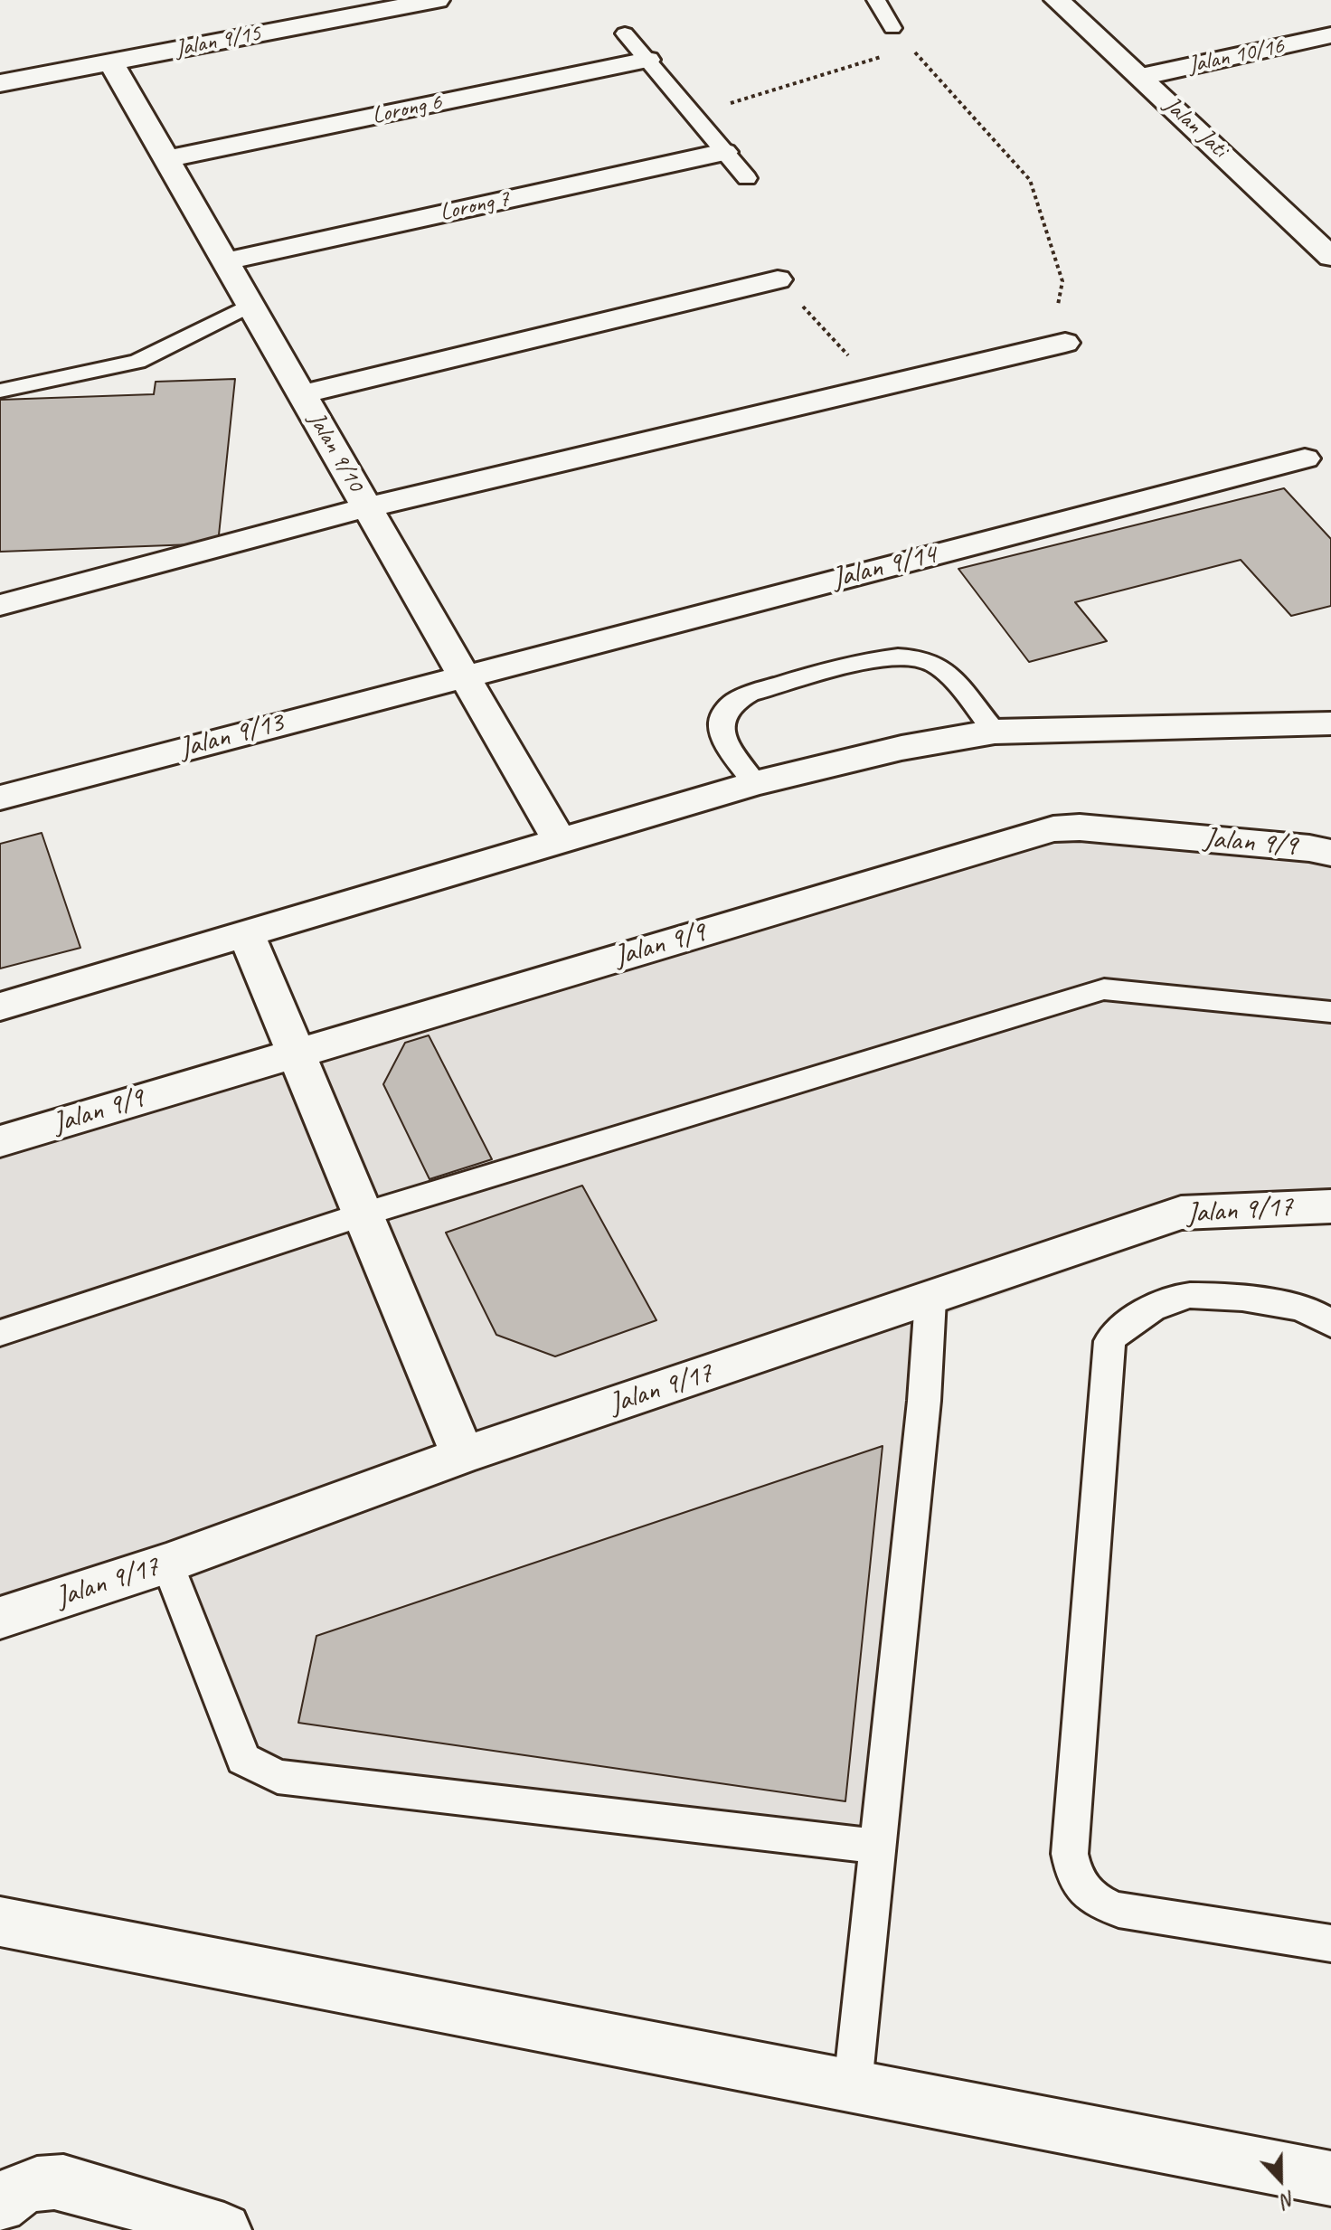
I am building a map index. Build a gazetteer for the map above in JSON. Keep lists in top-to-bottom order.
{
  "streets": {
    "street": [
      "Jalan 9/15",
      "Jalan 10/16",
      "Lorong 6",
      "Jalan Jati",
      "Lorong 7",
      "Jalan 9/10",
      "Jalan 9/14",
      "Jalan 9/13",
      "Jalan 9/9",
      "Jalan 9/17"
    ]
  },
  "crossings": [
    ["Jalan 9/15", "Jalan 9/10"],
    ["Jalan 10/16", "Jalan Jati"],
    ["Lorong 6", "Jalan 9/10"],
    ["Lorong 7", "Jalan 9/10"],
    ["Jalan 9/10", "Jalan 9/14"],
    ["Jalan 9/10", "Jalan 9/13"],
    ["Jalan 9/14", "Jalan 9/13"]
  ],
  "north": "bottom"
}
